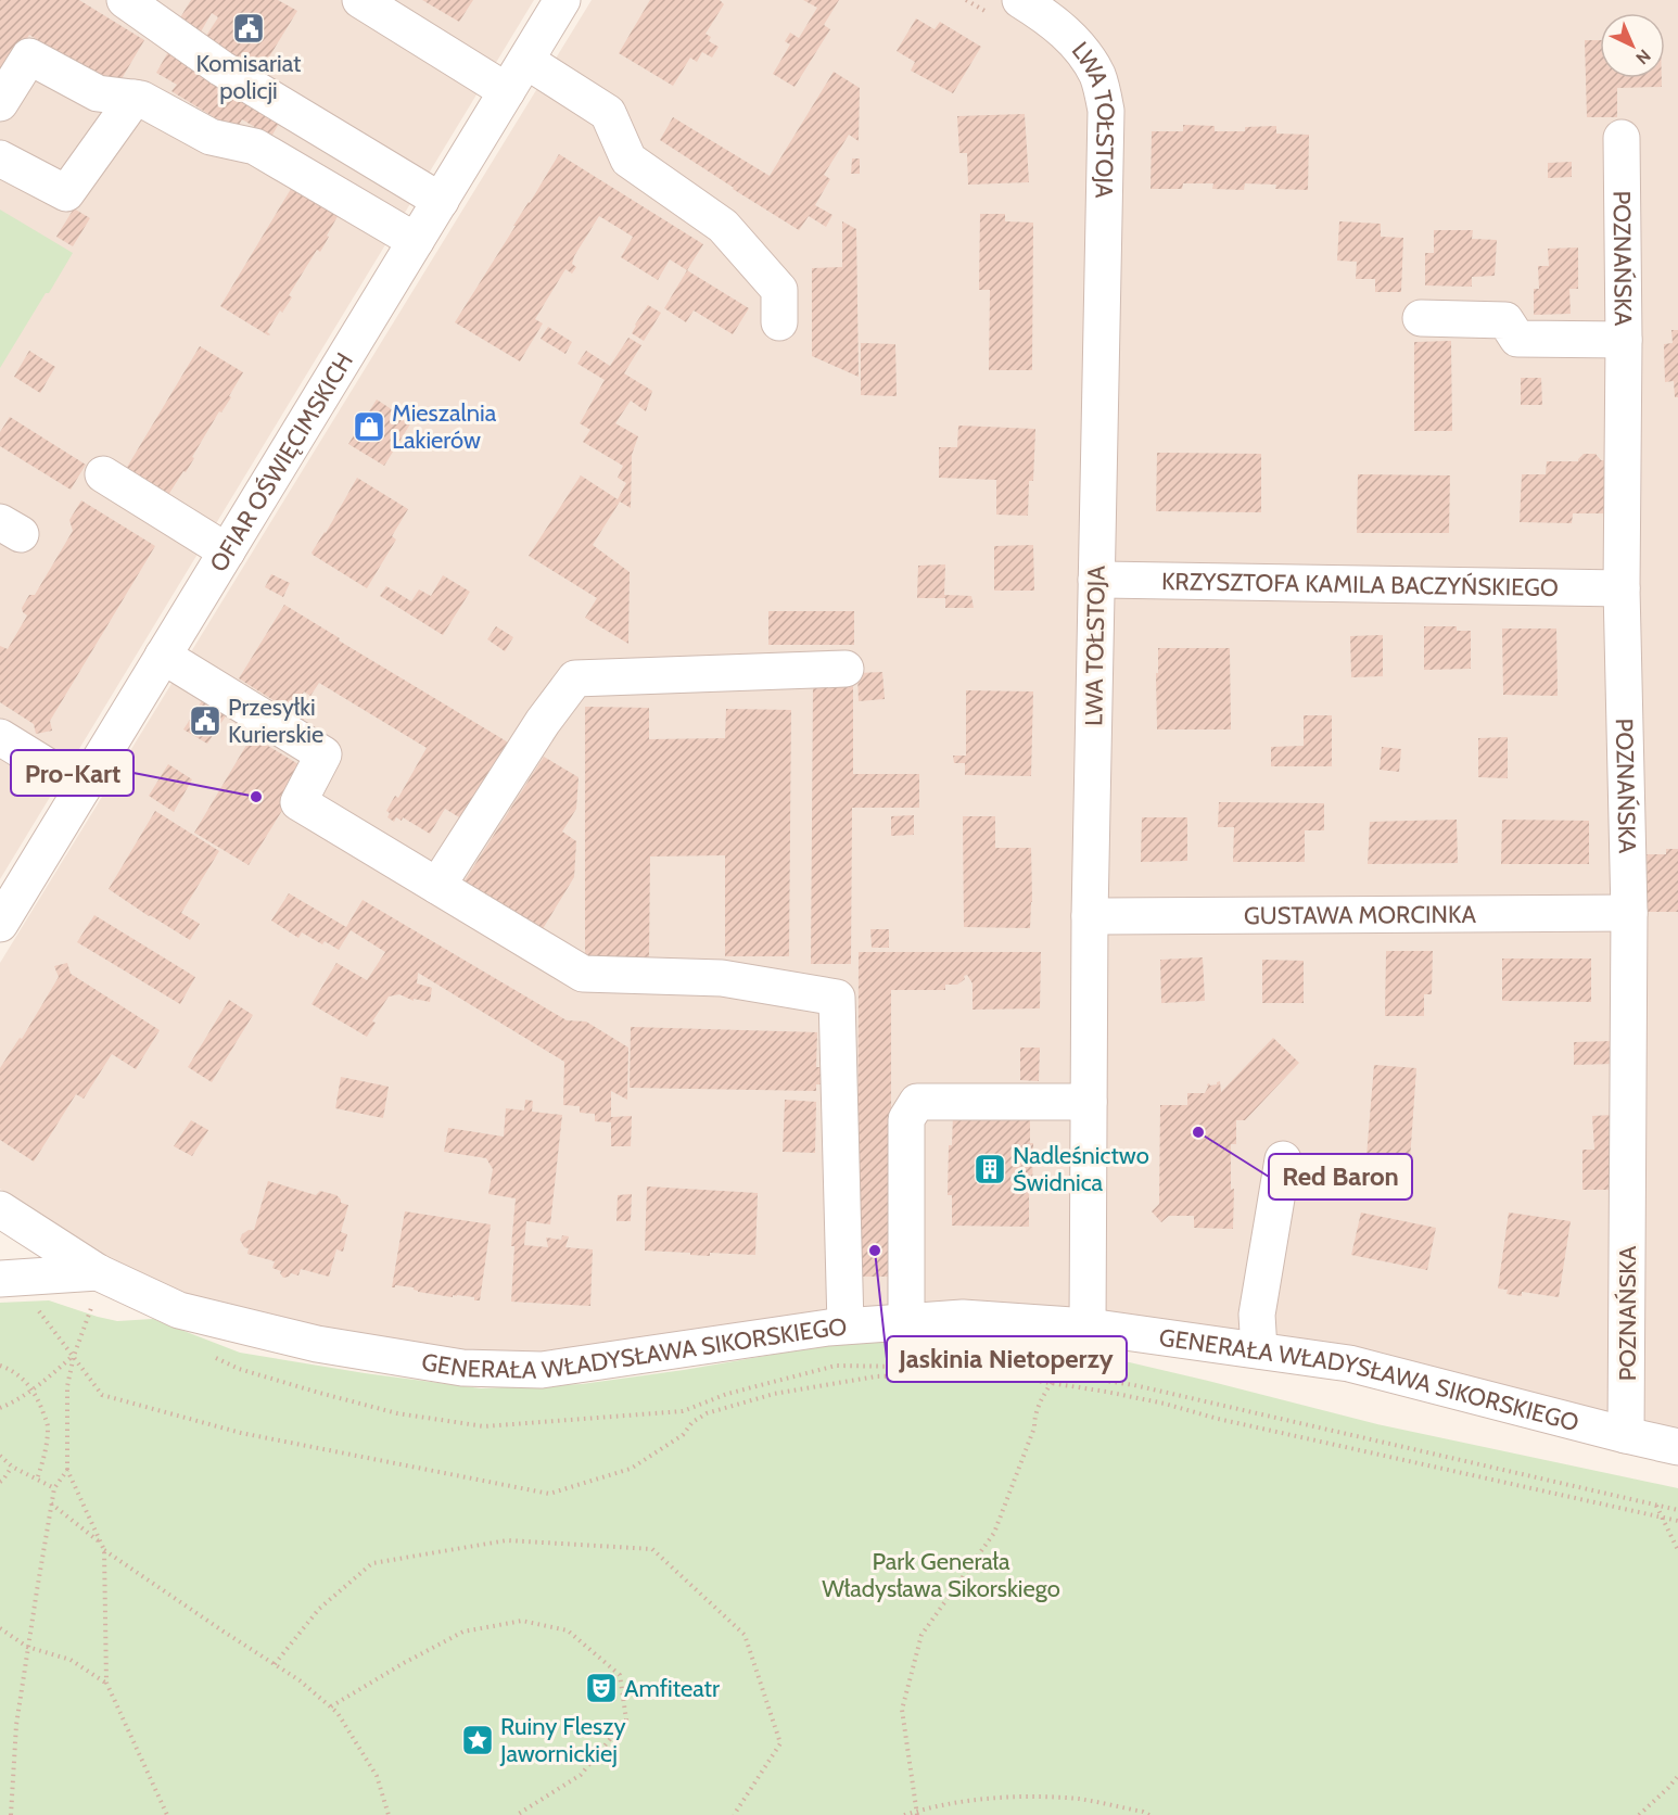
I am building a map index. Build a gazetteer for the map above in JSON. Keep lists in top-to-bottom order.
{
  "streets": {
    "street": [
      "LWA TOŁSTOJA",
      "POZNAŃSKA",
      "OFIAR OŚWIĘCIMSKICH",
      "KRZYSZTOFA KAMILA BACZYŃSKIEGO",
      "GUSTAWA MORCINKA",
      "GENERAŁA WŁADYSŁAWA SIKORSKIEGO"
    ]
  },
  "crossings": [
    ["LWA TOŁSTOJA", "KRZYSZTOFA KAMILA BACZYŃSKIEGO"],
    ["LWA TOŁSTOJA", "GUSTAWA MORCINKA"],
    ["LWA TOŁSTOJA", "GENERAŁA WŁADYSŁAWA SIKORSKIEGO"],
    ["POZNAŃSKA", "KRZYSZTOFA KAMILA BACZYŃSKIEGO"],
    ["POZNAŃSKA", "GUSTAWA MORCINKA"],
    ["POZNAŃSKA", "GENERAŁA WŁADYSŁAWA SIKORSKIEGO"]
  ],
  "parks": ["Park Generała Władysława Sikorskiego"],
  "places": {
    "public building": ["Komisariat policji", "Przesyłki Kurierskie"],
    "shop": ["Mieszalnia Lakierów"],
    "other": ["Pro-Kart", "Red Baron", "Jaskinia Nietoperzy"],
    "building": ["Nadleśnictwo Świdnica"],
    "theatre": ["Amfiteatr"],
    "place": ["Ruiny Fleszy Jawornickiej"]
  },
  "north": "bottom right"
}
